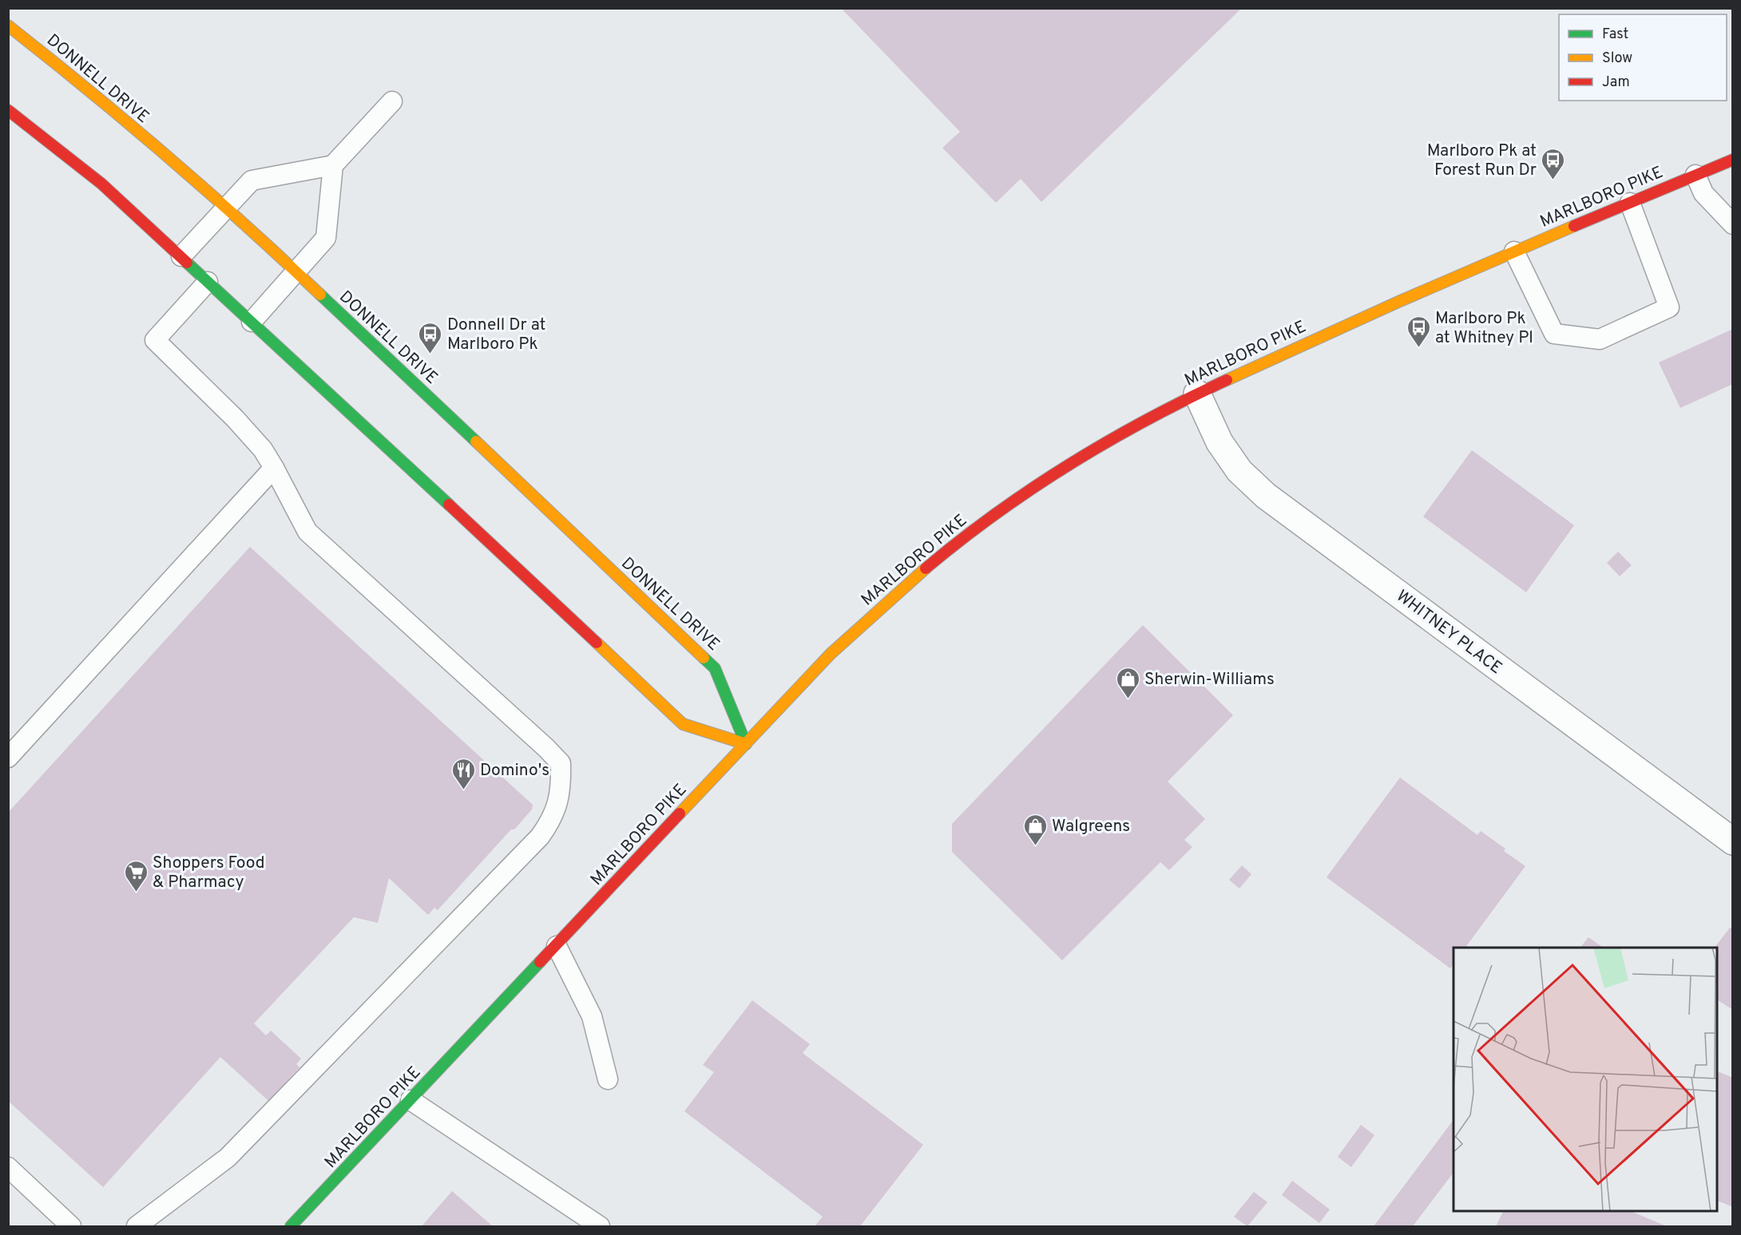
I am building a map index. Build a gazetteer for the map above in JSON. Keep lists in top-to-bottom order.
{
  "streets": {
    "street": ["DONNELL DRIVE", "MARLBORO PIKE", "WHITNEY PLACE"]
  },
  "crossings": [
    ["DONNELL DRIVE", "MARLBORO PIKE"],
    ["MARLBORO PIKE", "WHITNEY PLACE"]
  ],
  "places": {
    "bus stop": ["Marlboro Pk at Forest Run Dr", "Marlboro Pk at Whitney Pl", "Donnell Dr at Marlboro Pk"],
    "shop": ["Sherwin-Williams", "Walgreens"],
    "restaurant": ["Domino's"],
    "supermarket": ["Shoppers Food & Pharmacy"]
  },
  "legend": ["Fast", "Slow", "Jam"]
}
